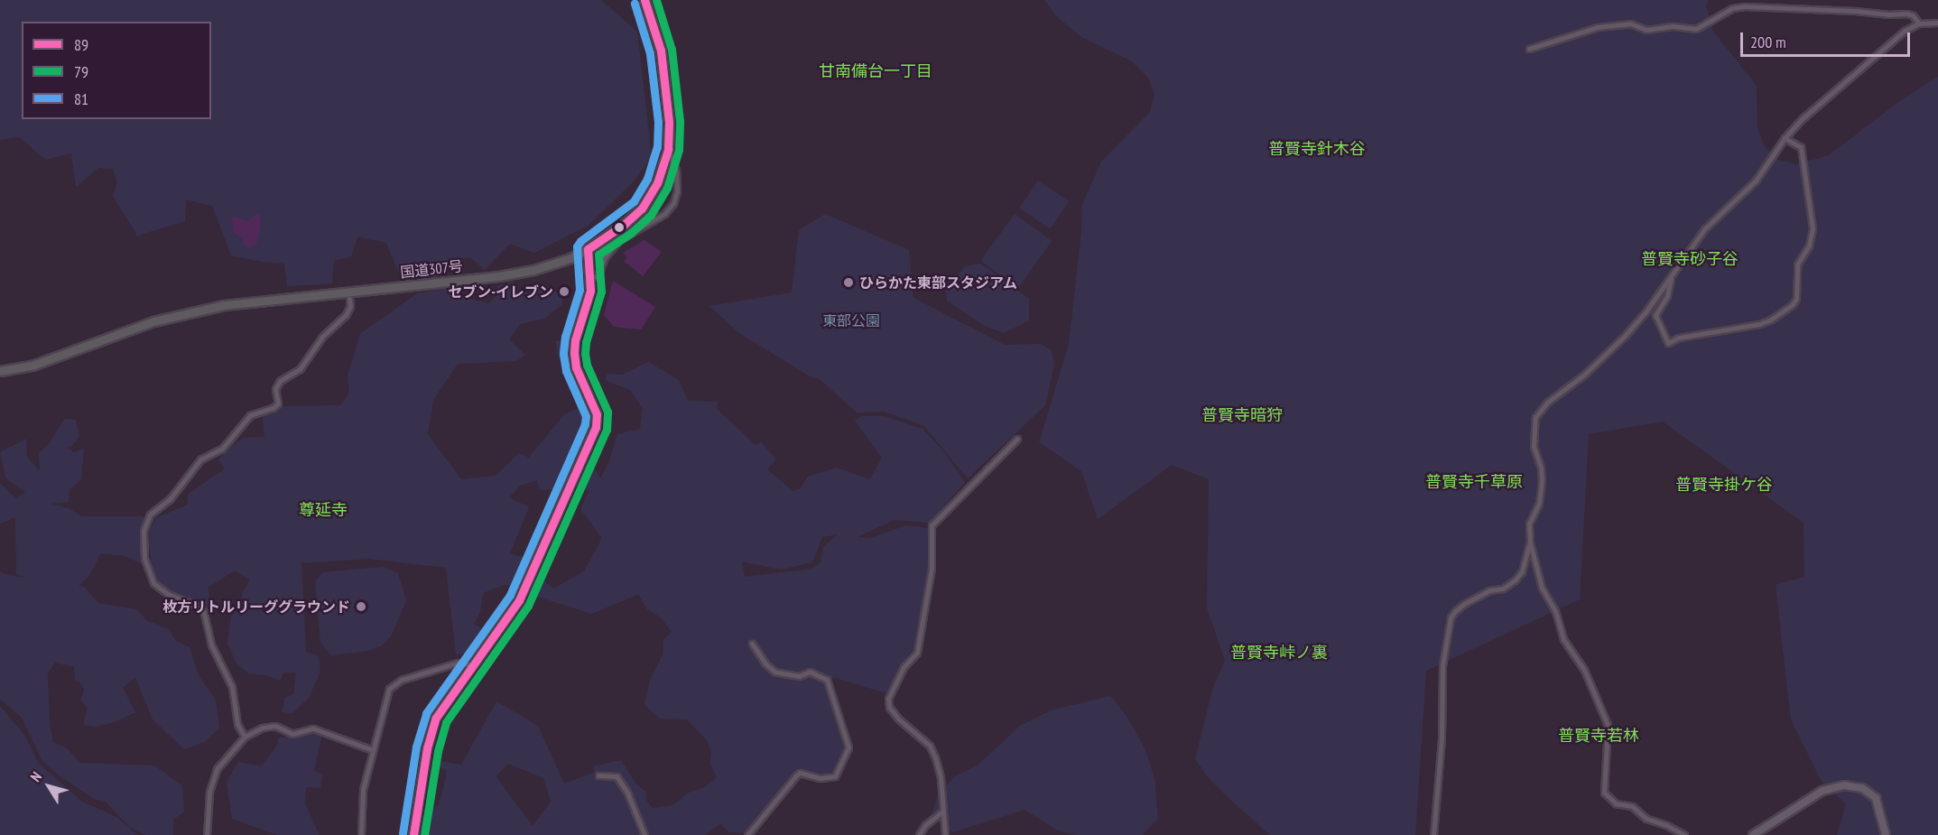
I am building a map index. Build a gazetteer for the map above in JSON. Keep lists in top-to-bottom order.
{
  "streets": {
    "highway": ["国道307号"]
  },
  "districts": [
    "甘南備台一丁目",
    "普賢寺針木谷",
    "普賢寺砂子谷",
    "普賢寺暗狩",
    "普賢寺千草原",
    "普賢寺掛ケ谷",
    "尊延寺",
    "普賢寺峠ノ裏",
    "普賢寺若林"
  ],
  "parks": ["東部公園"],
  "places": ["ひらかた東部スタジアム", "セブン-イレブン", "枚方リトルリーググラウンド"],
  "lines": ["transit line 89", "transit line 79", "transit line 81"],
  "legend": ["89", "79", "81"],
  "scale_bar": "200 m",
  "north": "top left"
}
